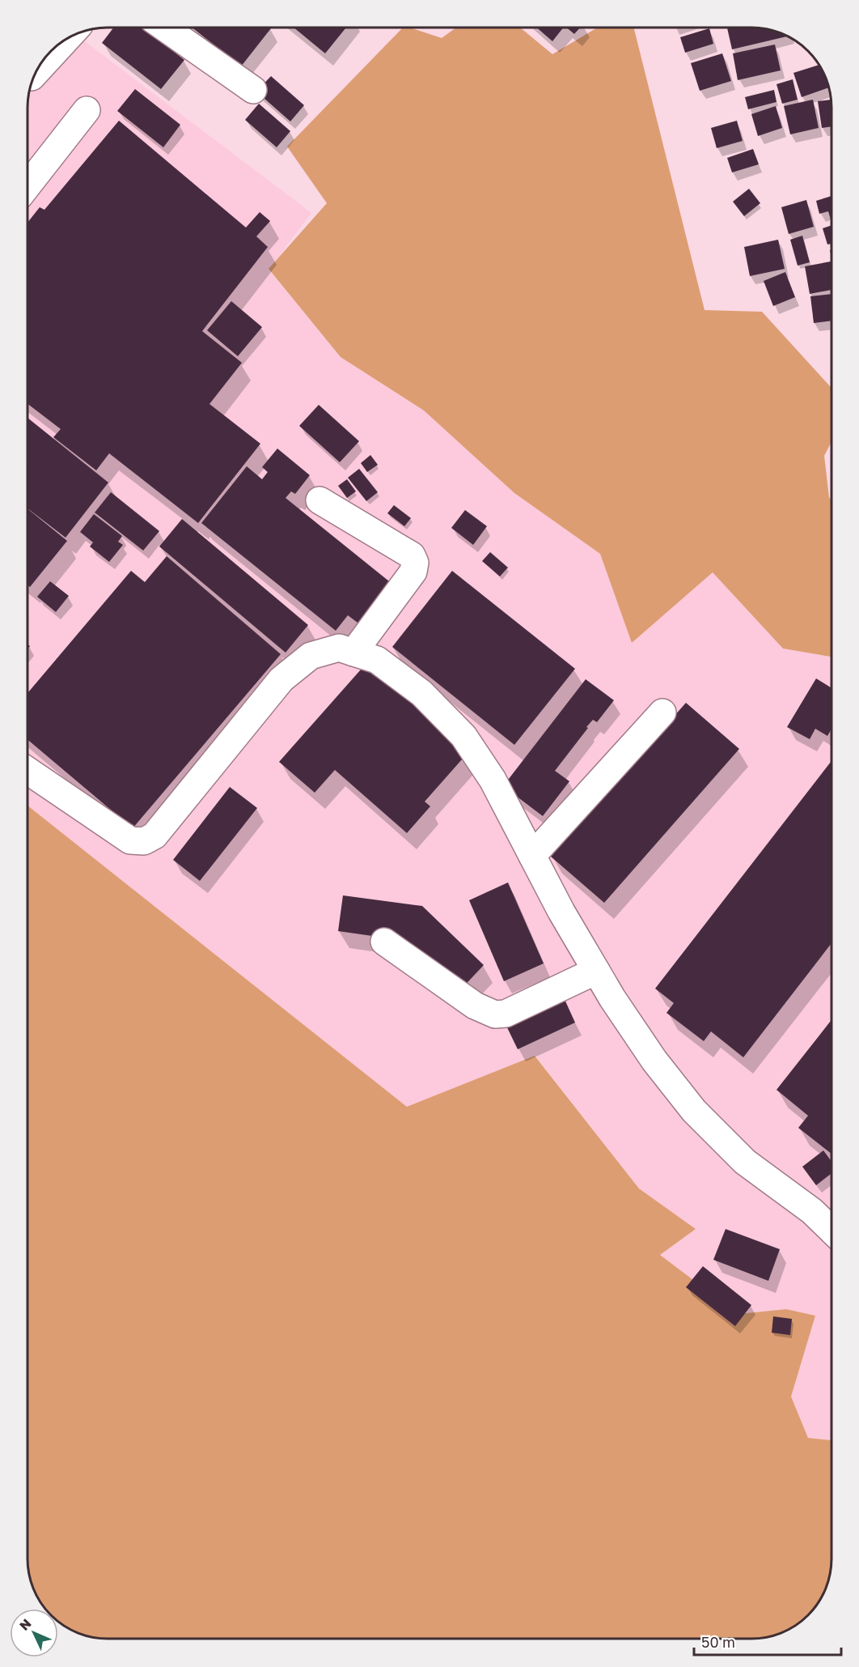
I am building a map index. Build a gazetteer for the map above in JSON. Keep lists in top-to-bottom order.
{
  "scale_bar": "50 m",
  "north": "top left"
}
